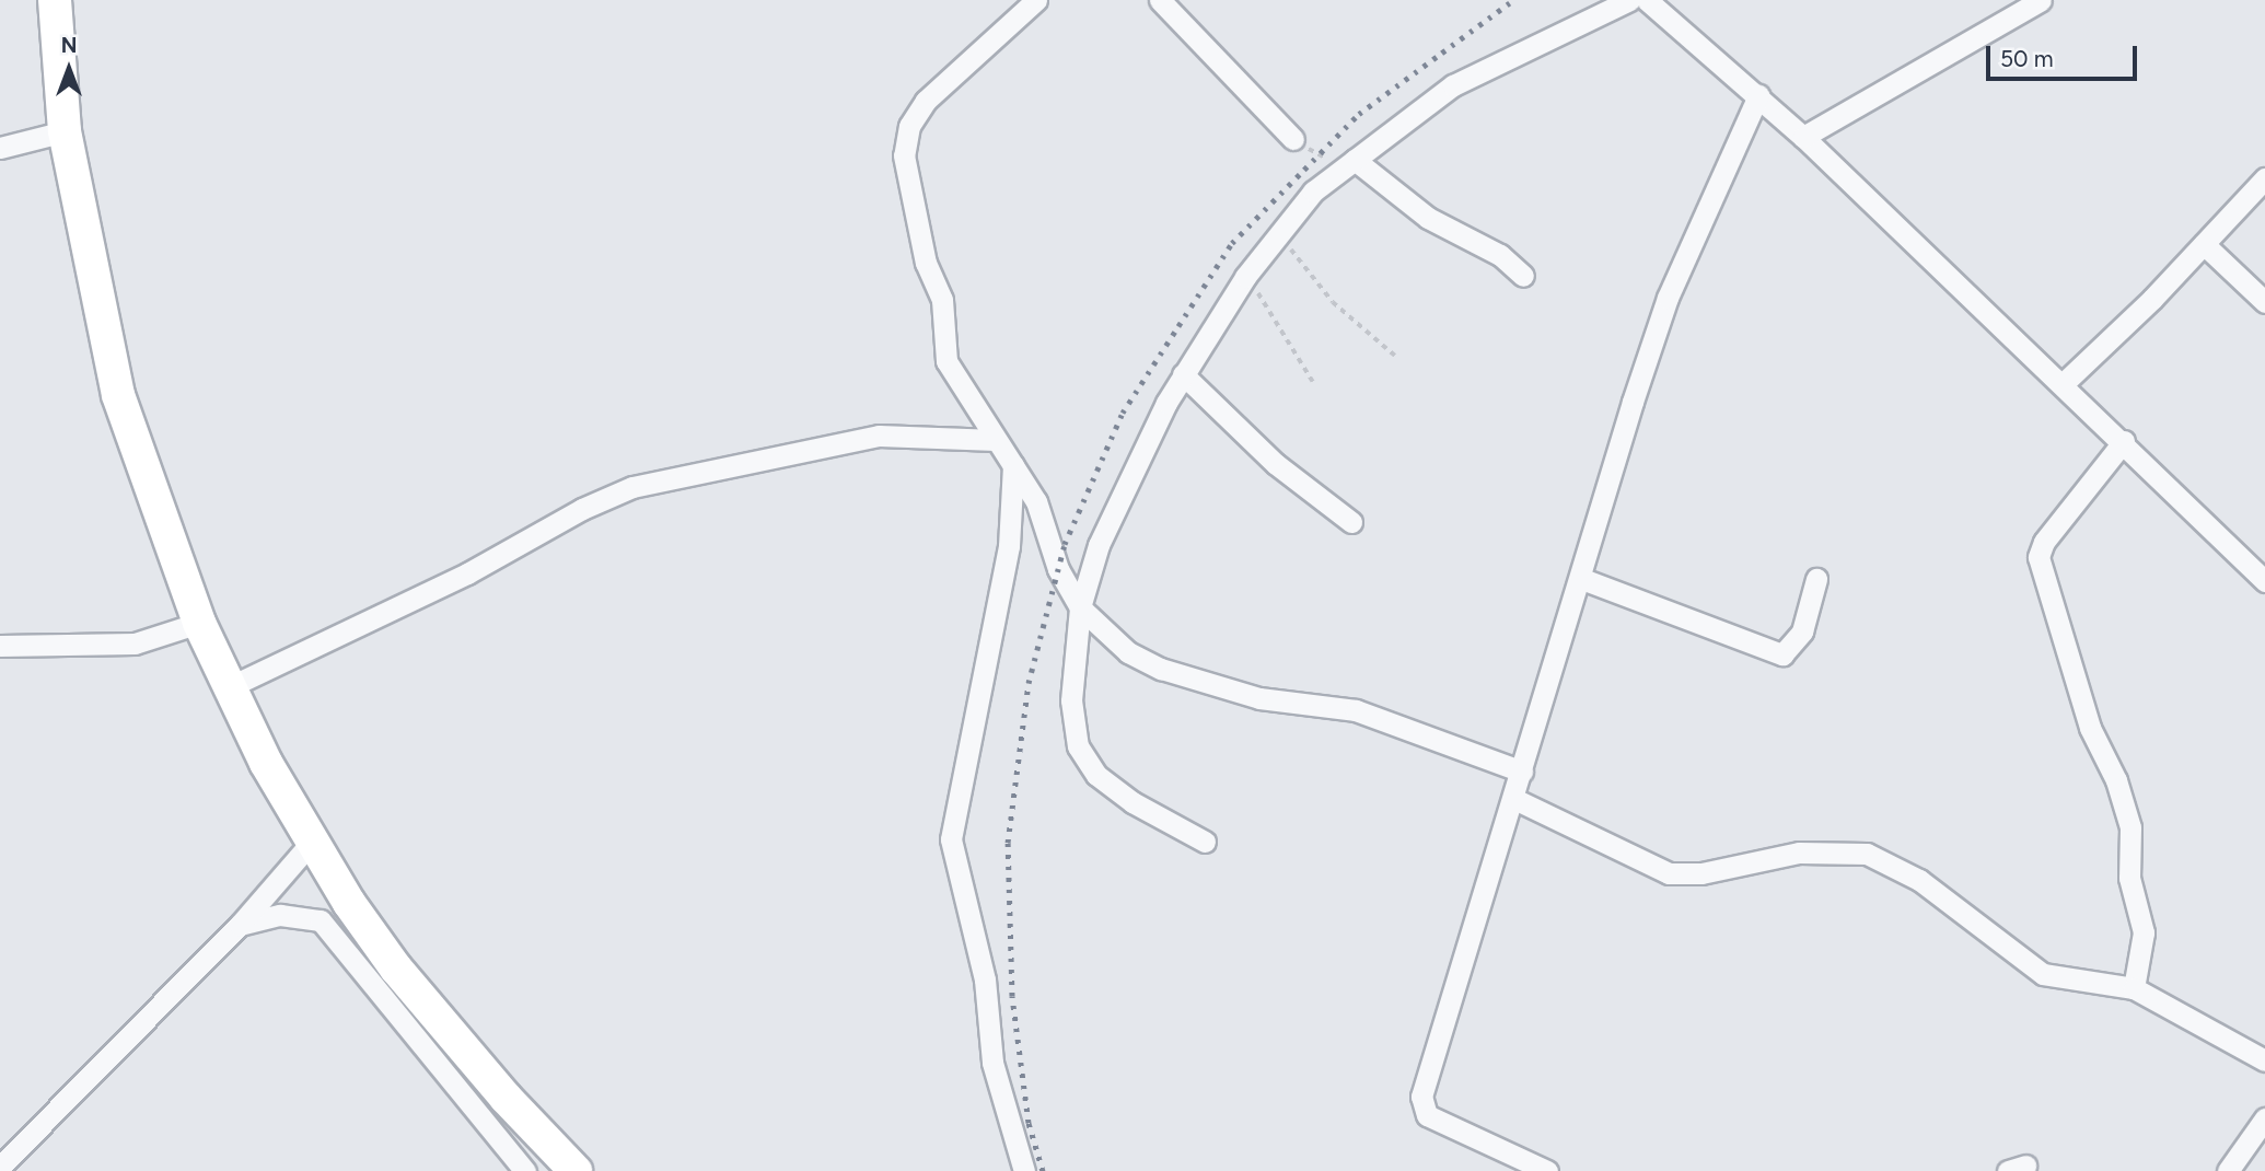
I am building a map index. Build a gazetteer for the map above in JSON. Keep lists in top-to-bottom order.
{
  "scale_bar": "50 m",
  "north": "top"
}
